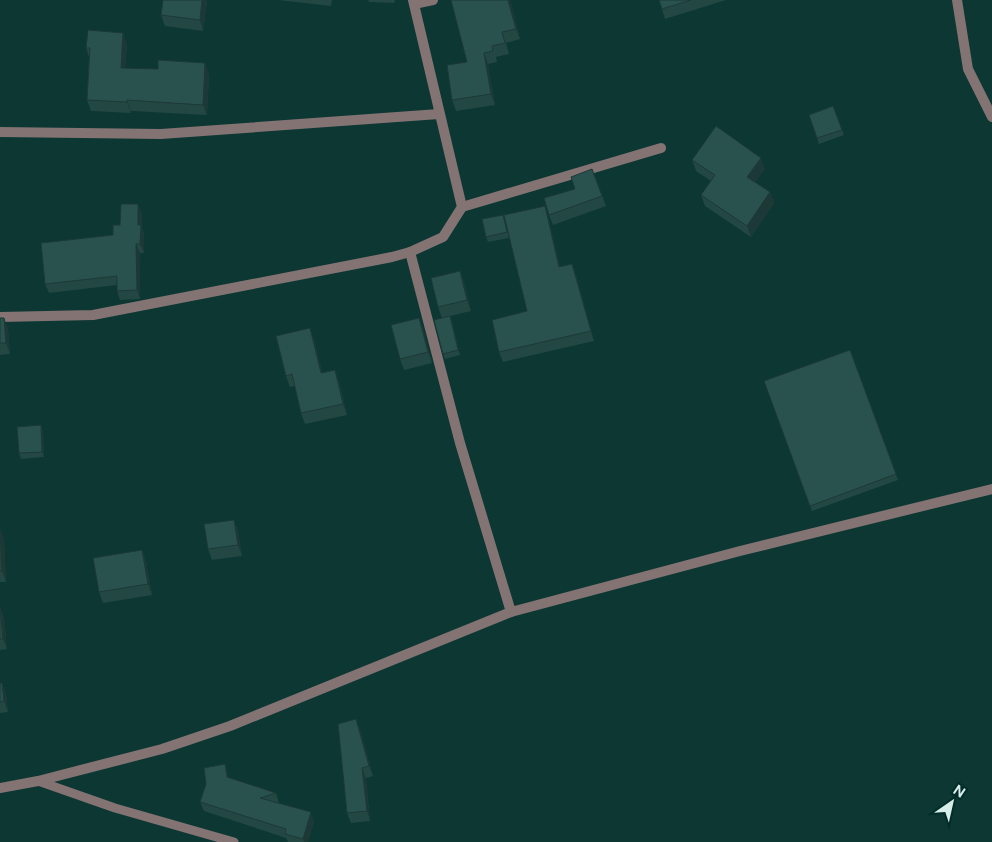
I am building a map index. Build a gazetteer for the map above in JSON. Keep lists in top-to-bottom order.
{
  "north": "top right"
}
